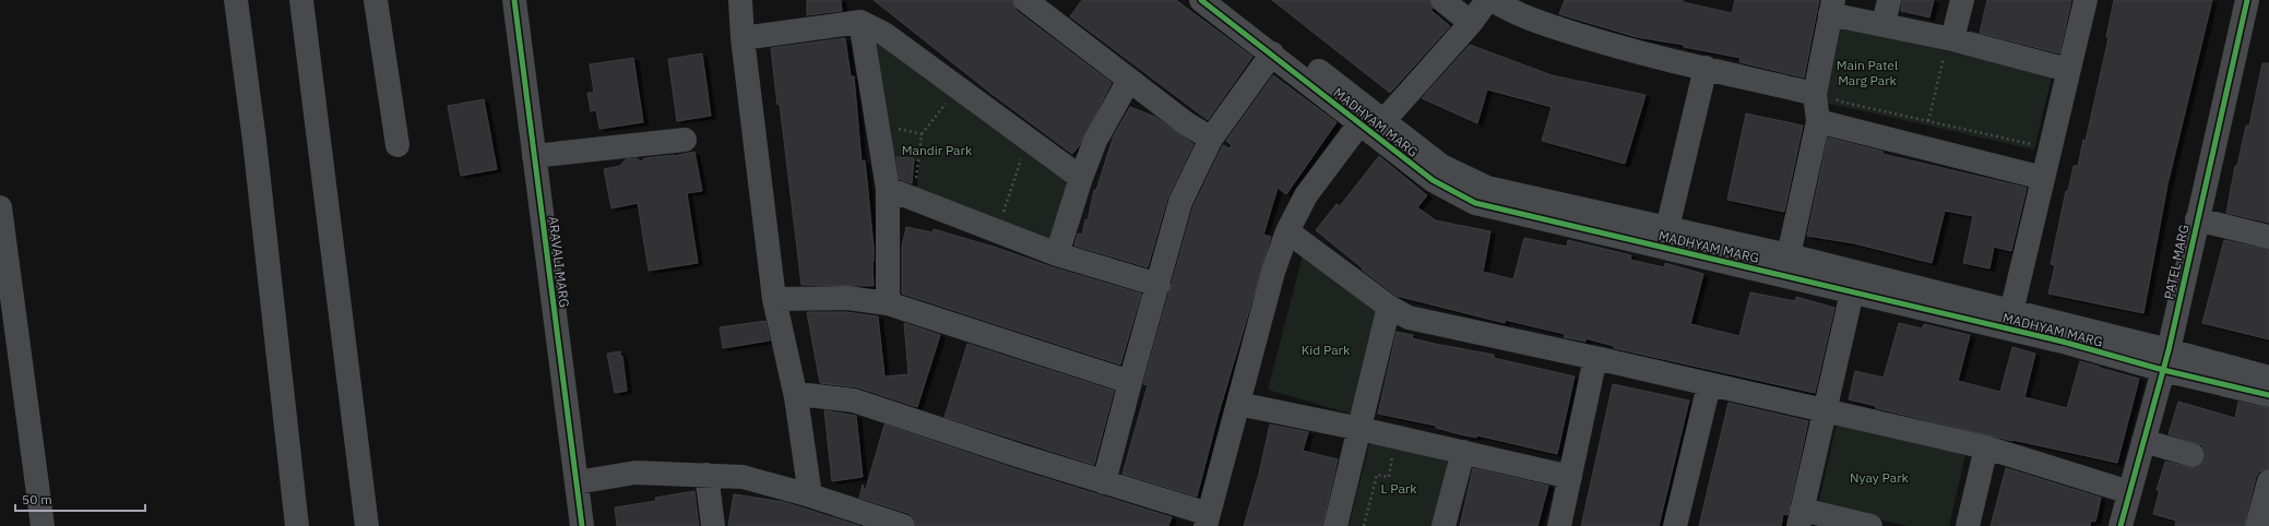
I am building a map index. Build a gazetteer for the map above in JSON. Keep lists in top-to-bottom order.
{
  "streets": {
    "street": ["MADHYAM MARG", "ARAVALI MARG", "PATEL MARG"]
  },
  "crossings": [
    ["MADHYAM MARG", "PATEL MARG"]
  ],
  "parks": [
    "Main Patel Marg Park",
    "Mandir Park",
    "Kid Park",
    "Nyay Park",
    "L Park"
  ],
  "scale_bar": "50 m"
}
